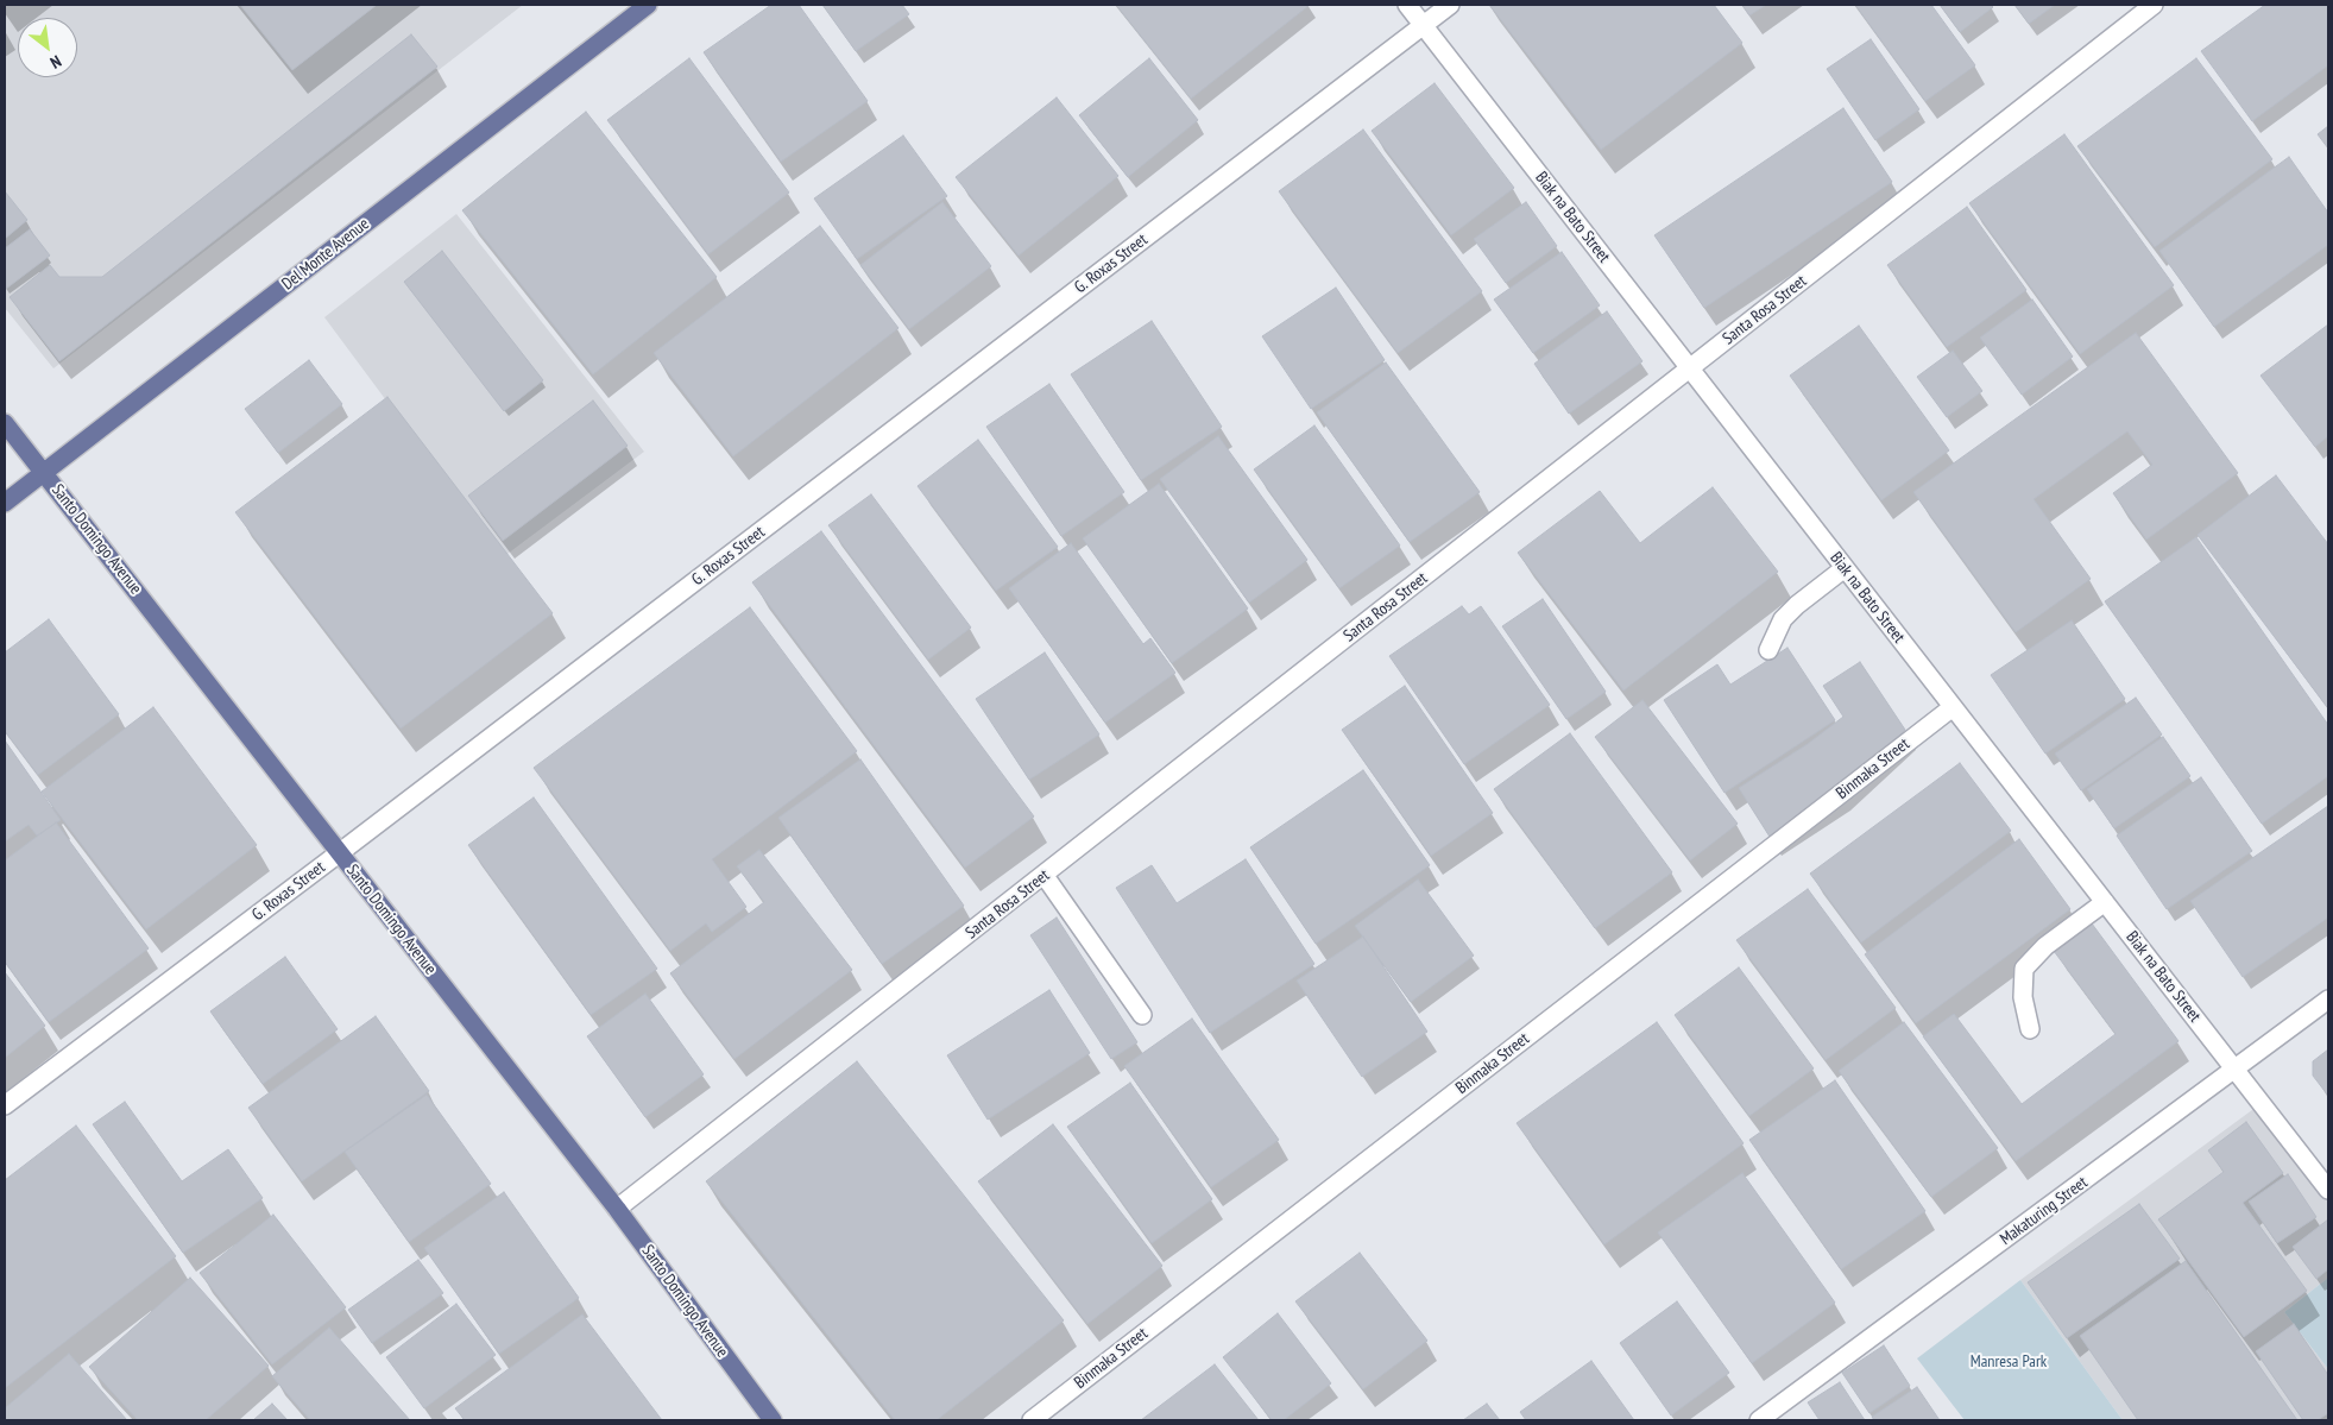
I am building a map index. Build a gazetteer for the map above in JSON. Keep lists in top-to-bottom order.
{
  "streets": {
    "main road": ["Del Monte Avenue", "Santo Domingo Avenue"],
    "street": [
      "Biak na Bato Street",
      "G. Roxas Street",
      "Santa Rosa Street",
      "Binmaka Street",
      "Makaturing Street"
    ]
  },
  "crossings": [
    ["Biak na Bato Street", "G. Roxas Street"],
    ["Biak na Bato Street", "Santa Rosa Street"],
    ["Biak na Bato Street", "Binmaka Street"],
    ["Biak na Bato Street", "Makaturing Street"],
    ["Del Monte Avenue", "Santo Domingo Avenue"],
    ["G. Roxas Street", "Santo Domingo Avenue"],
    ["Santa Rosa Street", "Santo Domingo Avenue"]
  ],
  "parks": ["Manresa Park"],
  "north": "bottom right"
}
